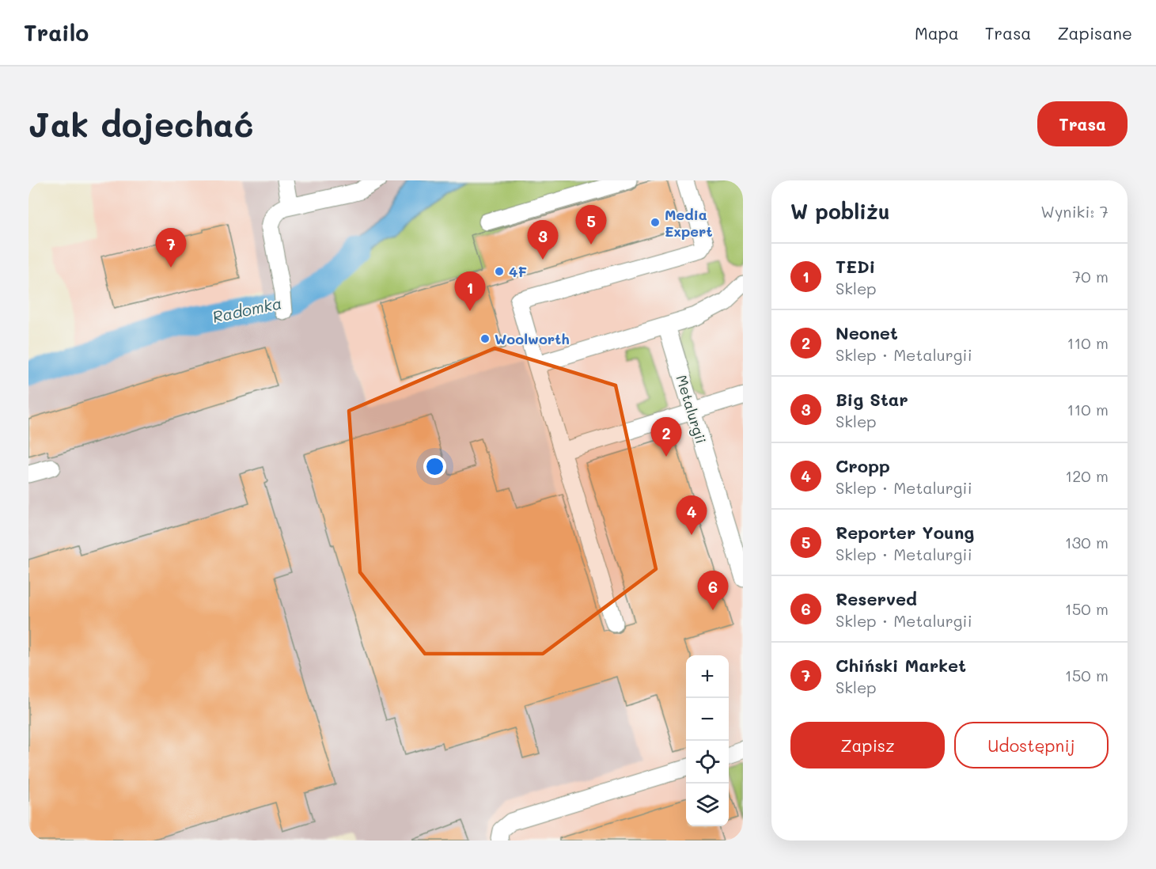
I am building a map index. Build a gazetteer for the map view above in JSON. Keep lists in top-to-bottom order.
{
  "streets": {
    "street": ["Metalurgii"]
  },
  "water": ["Radomka"],
  "places": ["Media Expert", "4F", "Woolworth"],
  "page": {
    "header": "Trailo",
    "nav": ["Mapa", "Trasa", "Zapisane"],
    "buttons": [
      "Trasa",
      ["Zapisz", "Udostępnij"]
    ],
    "title": "Jak dojechać",
    "heading": ["W pobliżu", "Wyniki: 7"],
    "pins": [
      "5",
      "3",
      "7",
      "1",
      "2",
      "4",
      "6"
    ],
    "list": [
      {
        "mark": "1",
        "name": "TEDi",
        "note": "Sklep",
        "value": "70 m"
      },
      {
        "mark": "2",
        "name": "Neonet",
        "note": "Sklep · Metalurgii",
        "value": "110 m"
      },
      {
        "mark": "3",
        "name": "Big Star",
        "note": "Sklep",
        "value": "110 m"
      },
      {
        "mark": "4",
        "name": "Cropp",
        "note": "Sklep · Metalurgii",
        "value": "120 m"
      },
      {
        "mark": "5",
        "name": "Reporter Young",
        "note": "Sklep · Metalurgii",
        "value": "130 m"
      },
      {
        "mark": "6",
        "name": "Reserved",
        "note": "Sklep · Metalurgii",
        "value": "150 m"
      },
      {
        "mark": "7",
        "name": "Chiński Market",
        "note": "Sklep",
        "value": "150 m"
      }
    ],
    "map_buttons": ["+", "−"]
  }
}
